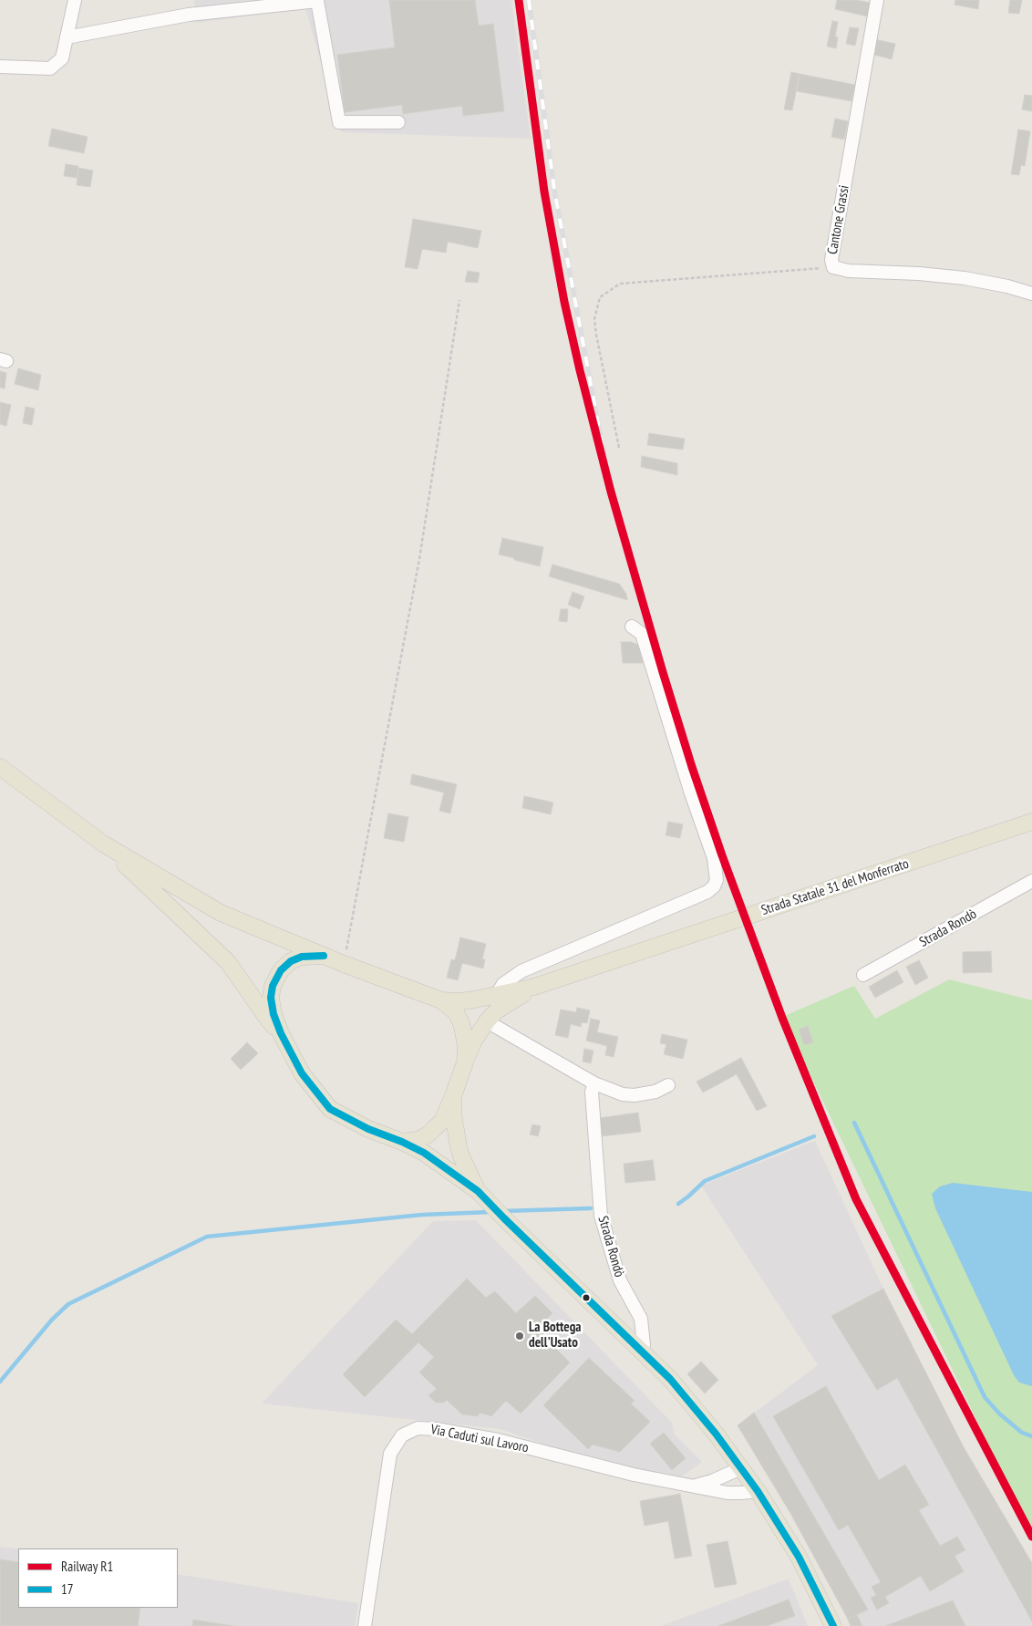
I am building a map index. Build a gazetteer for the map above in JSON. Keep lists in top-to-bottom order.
{
  "streets": {
    "main road": ["Strada Statale 31 del Monferrato"],
    "street": ["Cantone Grassi", "Strada Rondò", "Via Caduti sul Lavoro"]
  },
  "places": ["La Bottega dell'Usato"],
  "lines": ["rail line R1", "transit line 17"],
  "legend": ["Railway R1", "17"]
}
